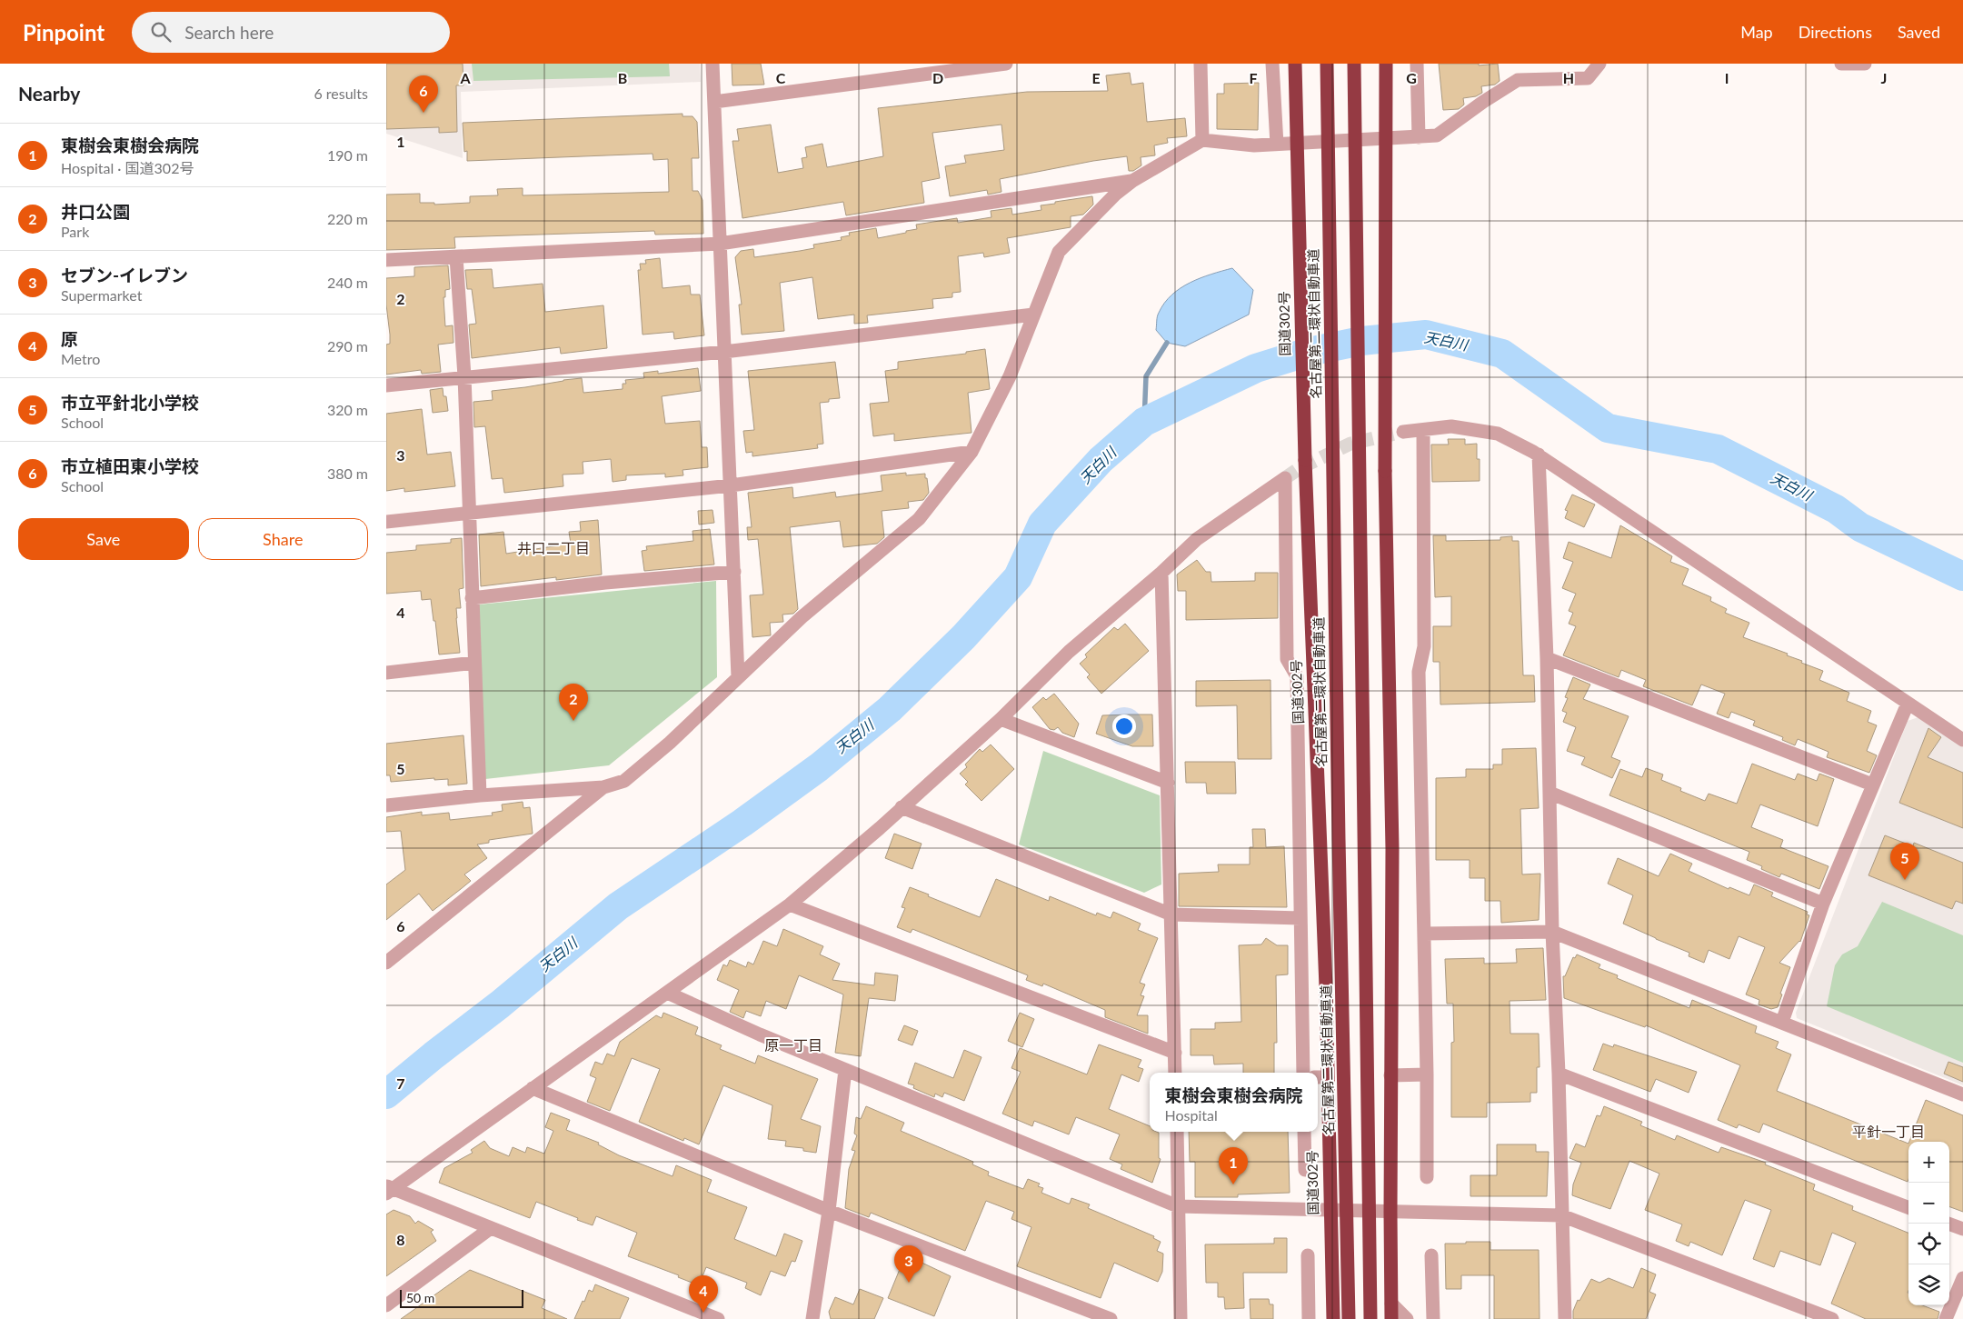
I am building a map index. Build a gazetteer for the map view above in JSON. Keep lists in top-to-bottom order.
{
  "streets": {
    "highway": ["国道302号", "名古屋第二環状自動車道"]
  },
  "districts": ["井口二丁目", "原一丁目", "平針一丁目"],
  "water": ["天白川"],
  "scale_bar": "50 m",
  "page": {
    "header": "Pinpoint",
    "search": "Search here",
    "nav": ["Map", "Directions", "Saved"],
    "heading": ["Nearby", "6 results"],
    "pins": [
      "6",
      "2",
      "5",
      "1",
      "3",
      "4"
    ],
    "list": [
      {
        "mark": "1",
        "name": "東樹会東樹会病院",
        "note": "Hospital · 国道302号",
        "value": "190 m"
      },
      {
        "mark": "2",
        "name": "井口公園",
        "note": "Park",
        "value": "220 m"
      },
      {
        "mark": "3",
        "name": "セブン-イレブン",
        "note": "Supermarket",
        "value": "240 m"
      },
      {
        "mark": "4",
        "name": "原",
        "note": "Metro",
        "value": "290 m"
      },
      {
        "mark": "5",
        "name": "市立平針北小学校",
        "note": "School",
        "value": "320 m"
      },
      {
        "mark": "6",
        "name": "市立植田東小学校",
        "note": "School",
        "value": "380 m"
      }
    ],
    "buttons": ["Save", "Share"],
    "popup": ["東樹会東樹会病院", "Hospital"],
    "map_buttons": ["+", "−"],
    "scale": "50 m"
  },
  "grid": {
    "columns": [
      "A",
      "B",
      "C",
      "D",
      "E",
      "F",
      "G",
      "H",
      "I",
      "J"
    ],
    "rows": [
      "1",
      "2",
      "3",
      "4",
      "5",
      "6",
      "7",
      "8"
    ]
  }
}
